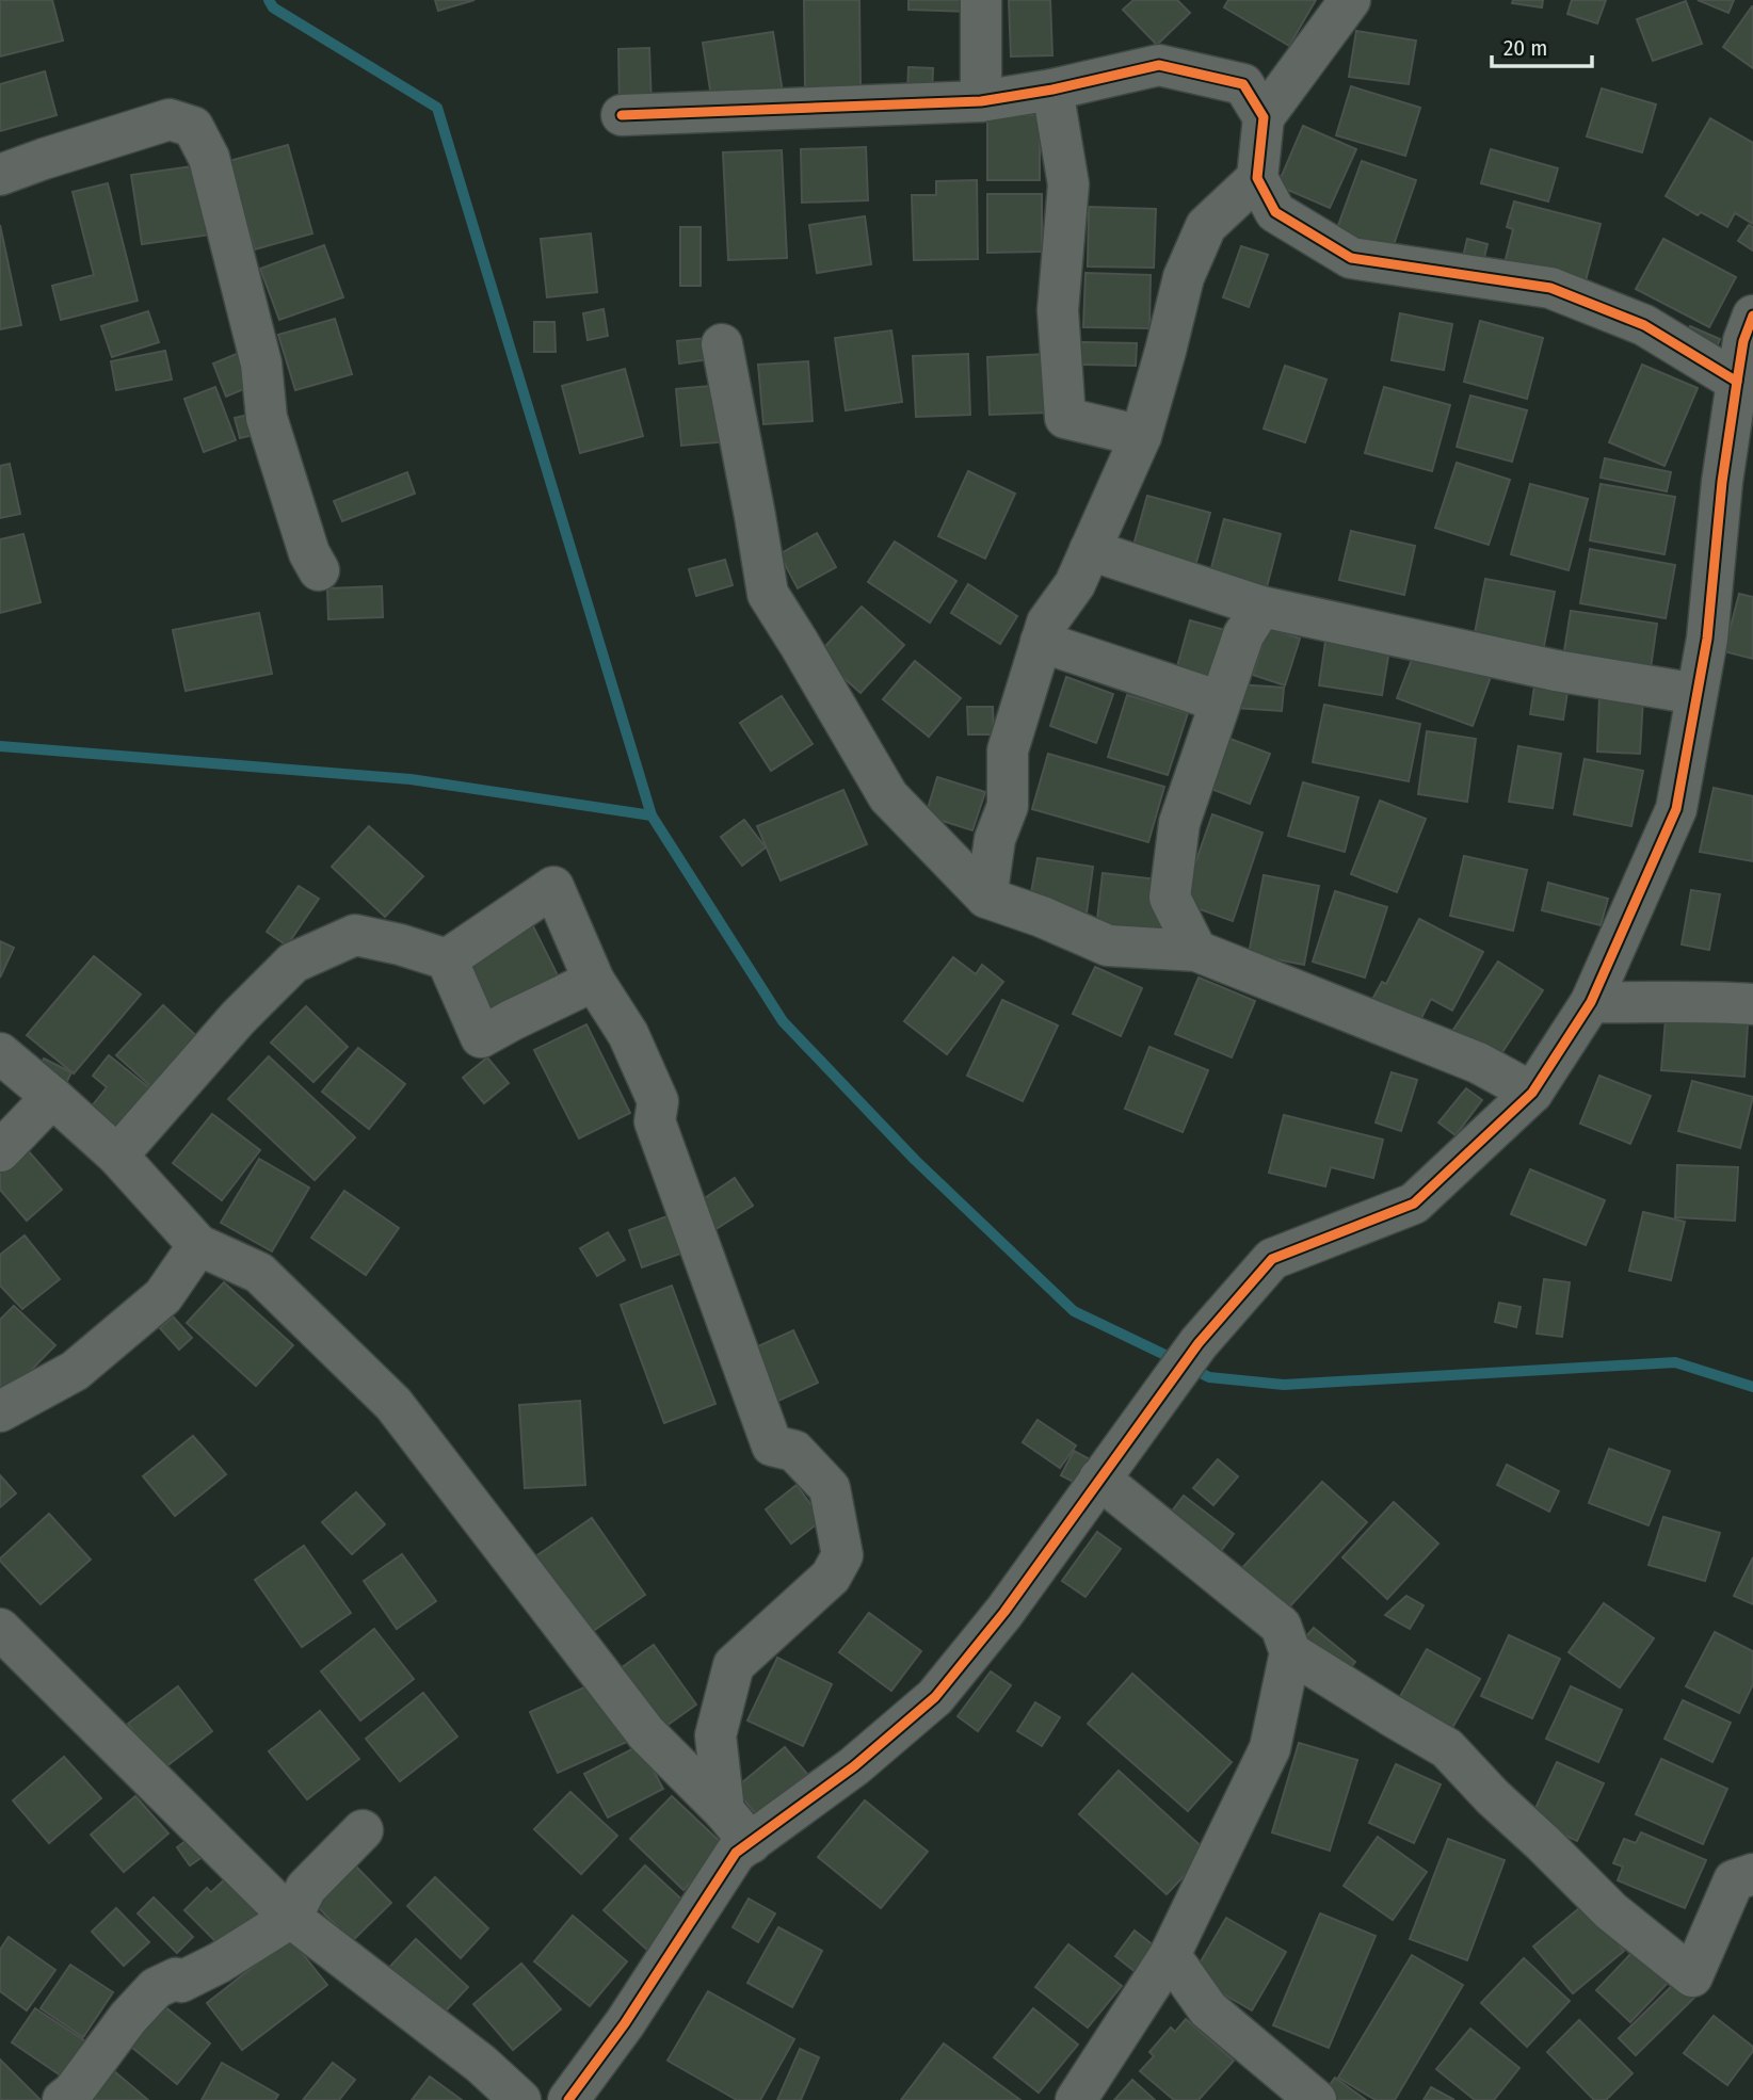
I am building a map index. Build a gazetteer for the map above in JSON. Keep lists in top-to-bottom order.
{
  "scale_bar": "20 m"
}
